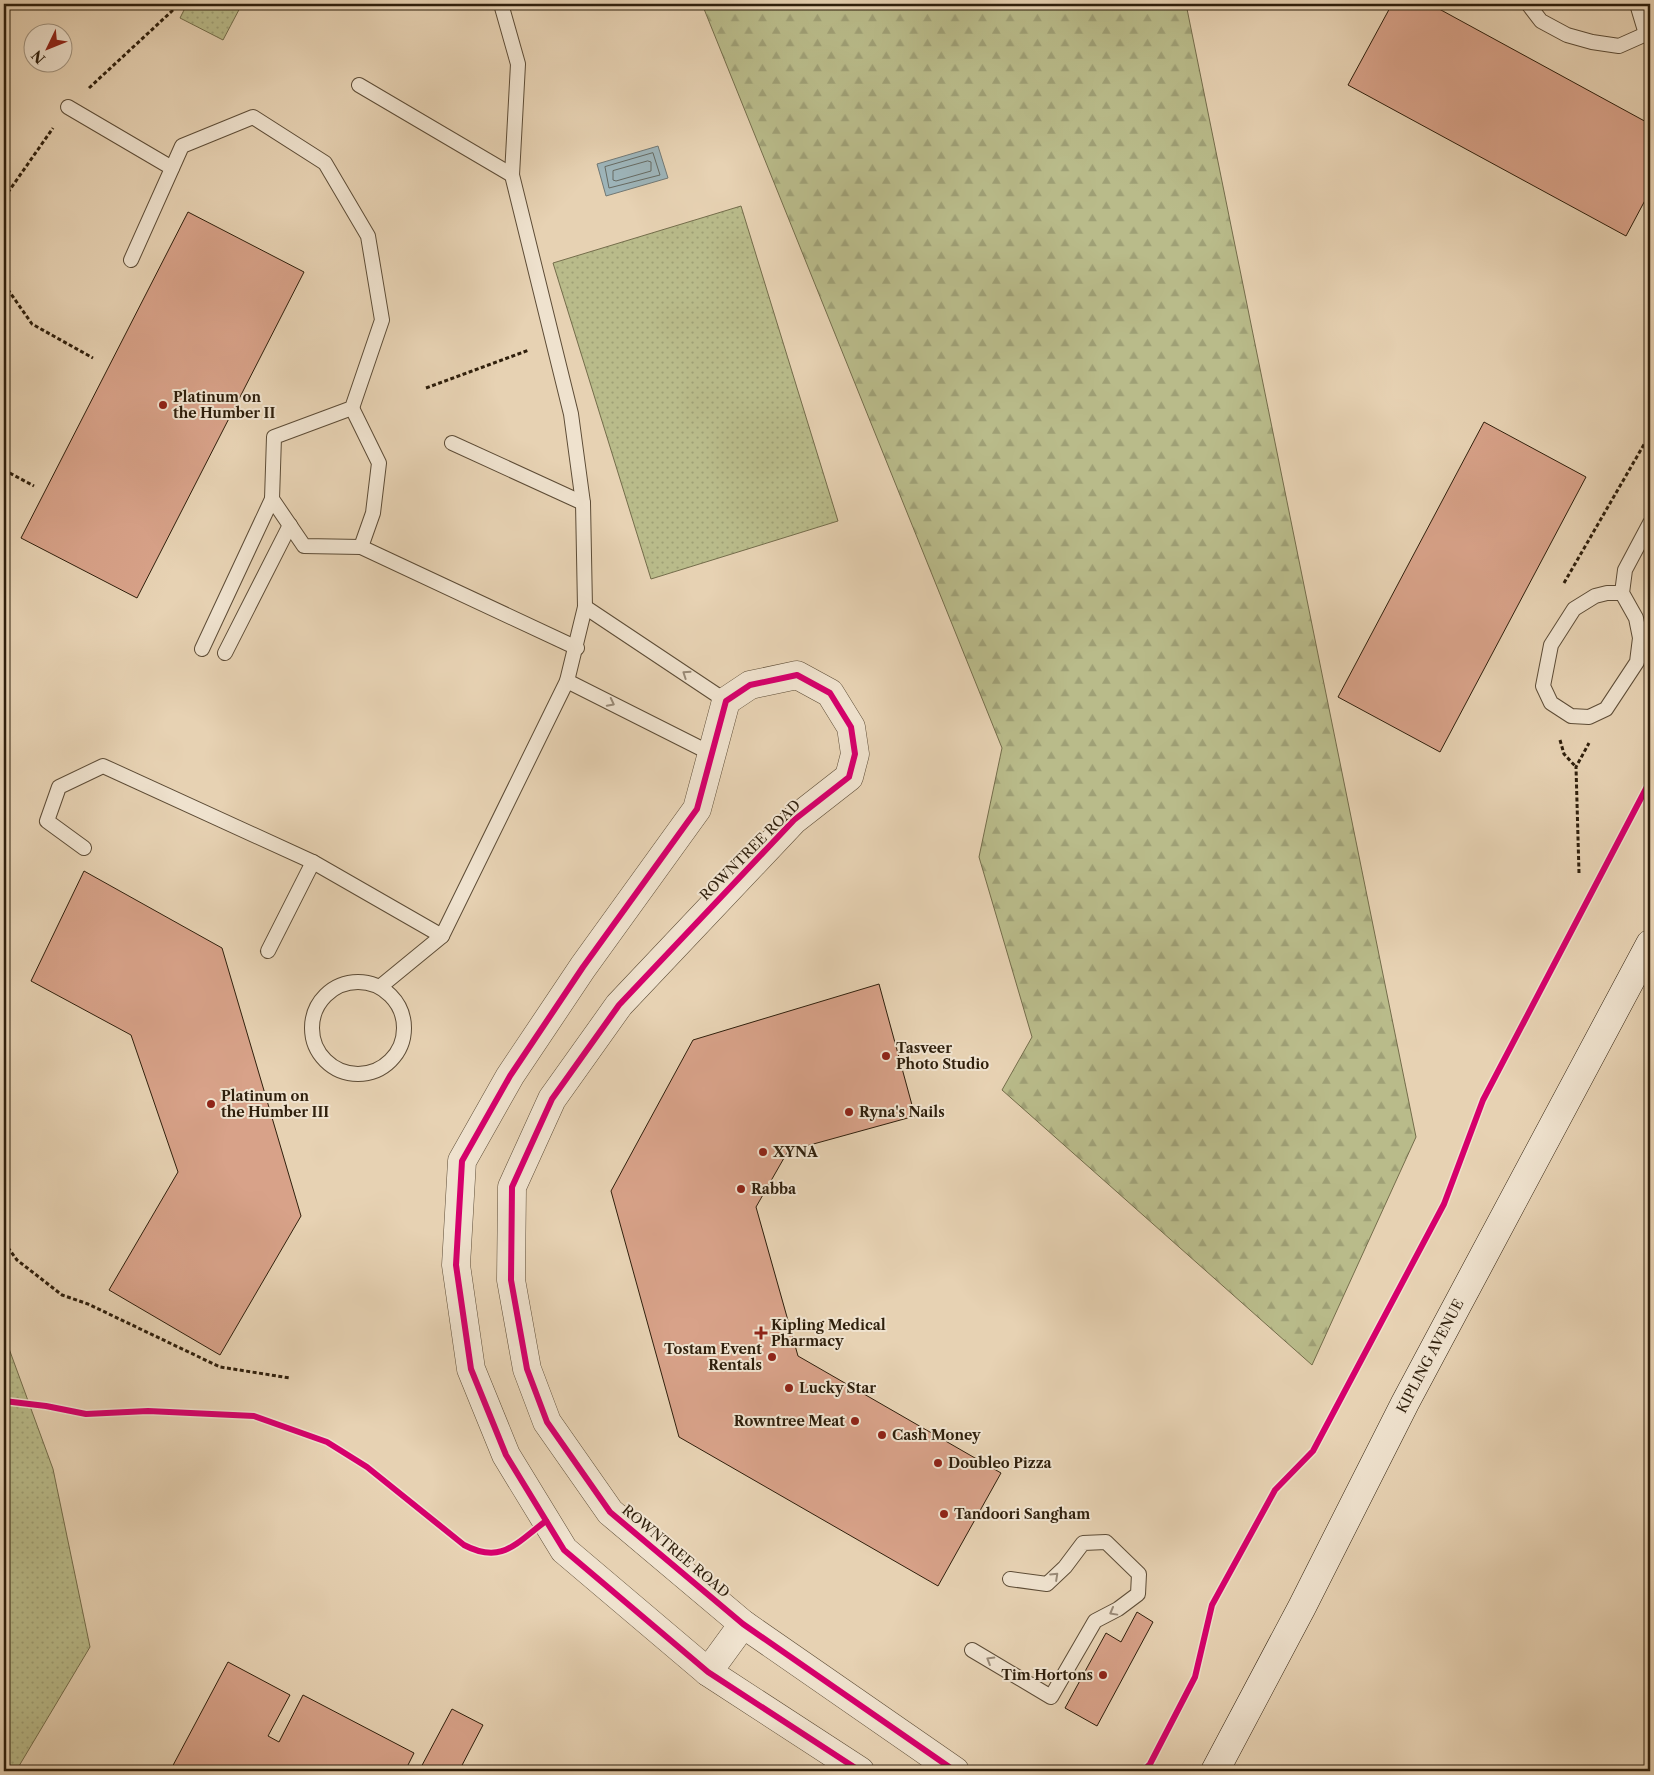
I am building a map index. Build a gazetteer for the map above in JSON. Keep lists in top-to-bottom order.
{
  "streets": {
    "street": ["ROWNTREE ROAD", "KIPLING AVENUE"]
  },
  "places": {
    "other": [
      "Platinum on the Humber II",
      "Tasveer Photo Studio",
      "Platinum on the Humber III",
      "Ryna's Nails",
      "XYNA",
      "Rabba",
      "Tostam Event Rentals",
      "Lucky Star",
      "Rowntree Meat",
      "Cash Money",
      "Doubleo Pizza",
      "Tandoori Sangham",
      "Tim Hortons"
    ],
    "health": ["Kipling Medical Pharmacy"]
  },
  "north": "bottom left"
}
